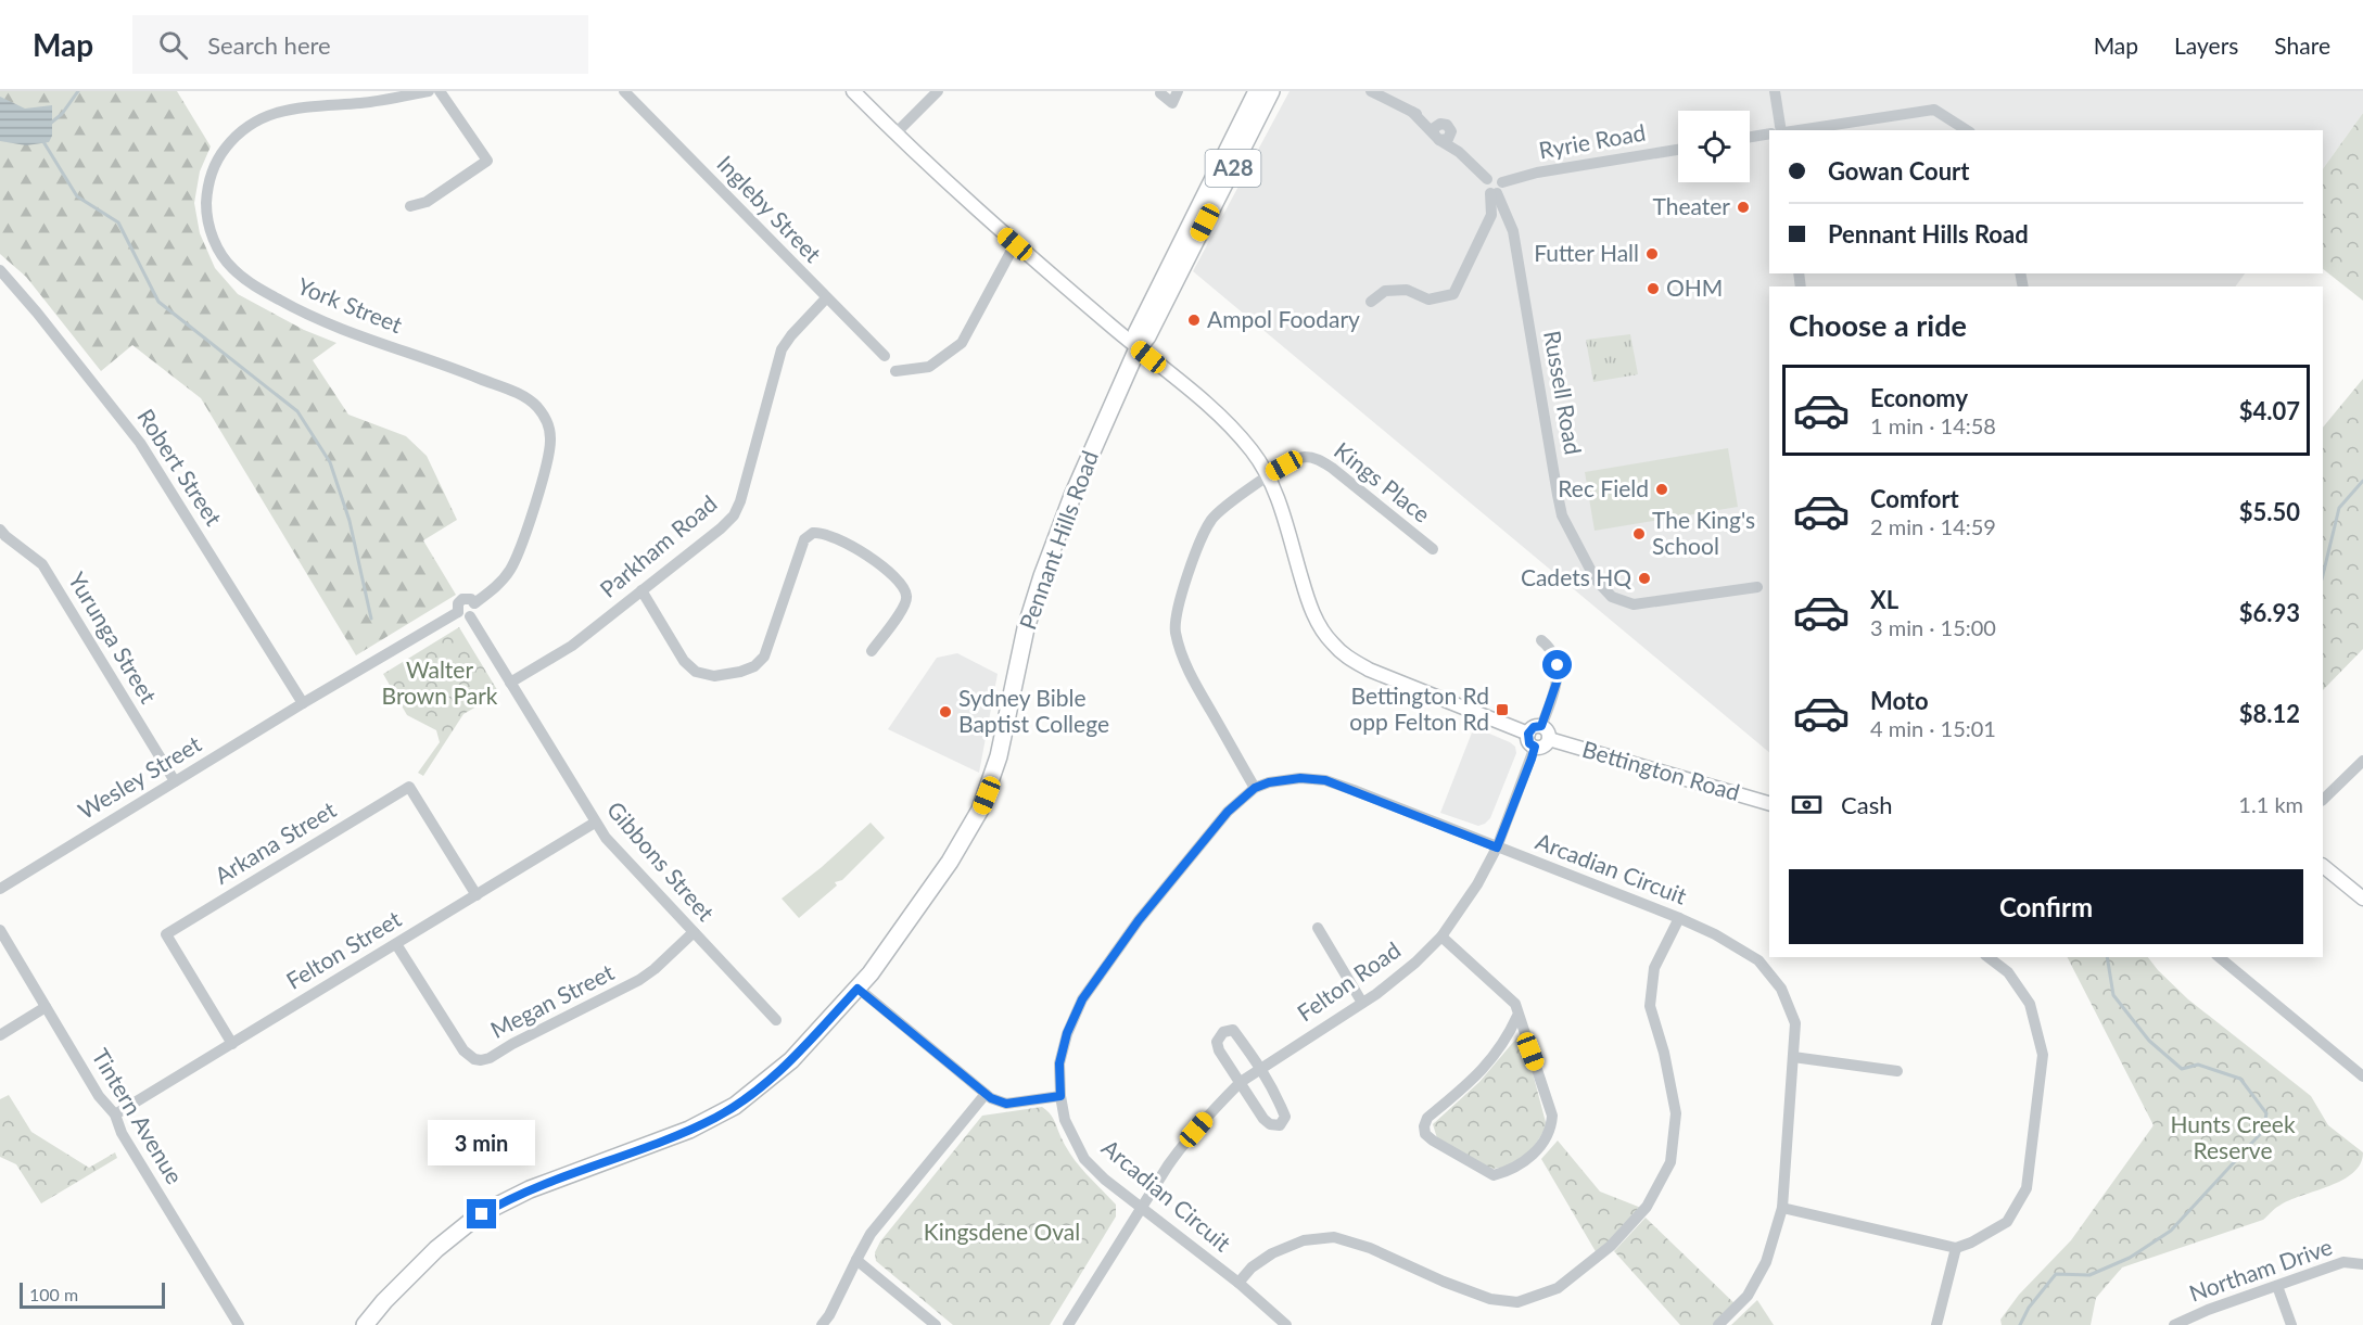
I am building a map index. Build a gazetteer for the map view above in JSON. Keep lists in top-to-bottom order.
{
  "streets": {
    "highway": ["A28", "Pennant Hills Road"],
    "main road": ["Bettington Road"],
    "street": [
      "Ryrie Road",
      "Ingleby Street",
      "York Street",
      "Russell Road",
      "Robert Street",
      "Kings Place",
      "Parkham Road",
      "Yurunga Street",
      "Wesley Street",
      "Arkana Street",
      "Gibbons Street",
      "Arcadian Circuit",
      "Felton Street",
      "Felton Road",
      "Megan Street",
      "Tintern Avenue",
      "Northam Drive"
    ]
  },
  "crossings": [
    ["Ryrie Road", "Russell Road"],
    ["Ingleby Street", "Parkham Road"],
    ["York Street", "Gibbons Street"],
    ["Robert Street", "Wesley Street"],
    ["Kings Place", "Arcadian Circuit"],
    ["Parkham Road", "Gibbons Street"],
    ["Yurunga Street", "Wesley Street"],
    ["Bettington Road", "Felton Road"],
    ["Arkana Street", "Felton Street"],
    ["Gibbons Street", "Felton Street"],
    ["Gibbons Street", "Megan Street"],
    ["Arcadian Circuit", "Felton Road"],
    ["Felton Street", "Megan Street"],
    ["Felton Street", "Tintern Avenue"]
  ],
  "parks": ["Walter Brown Park", "Hunts Creek Reserve", "Kingsdene Oval"],
  "places": {
    "other": [
      "Theater",
      "Futter Hall",
      "OHM",
      "Ampol Foodary",
      "Rec Field",
      "The King's School",
      "Cadets HQ",
      "Sydney Bible Baptist College"
    ],
    "transit": ["Bettington Rd opp Felton Rd"]
  },
  "scale_bar": "100 m",
  "page": {
    "header": "Map",
    "search": "Search here",
    "nav": ["Map", "Layers", "Share"],
    "banner": ["Gowan Court", "Pennant Hills Road"],
    "heading": "Choose a ride",
    "list": [
      {
        "name": "Economy",
        "note": "1 min · 14:58",
        "value": "$4.07"
      },
      {
        "name": "Comfort",
        "note": "2 min · 14:59",
        "value": "$5.50"
      },
      {
        "name": "XL",
        "note": "3 min · 15:00",
        "value": "$6.93"
      },
      {
        "name": "Moto",
        "note": "4 min · 15:01",
        "value": "$8.12"
      }
    ],
    "pay": ["Cash", "1.1 km"],
    "buttons": "Confirm",
    "bubble": "3 min",
    "scale": "100 m"
  }
}
